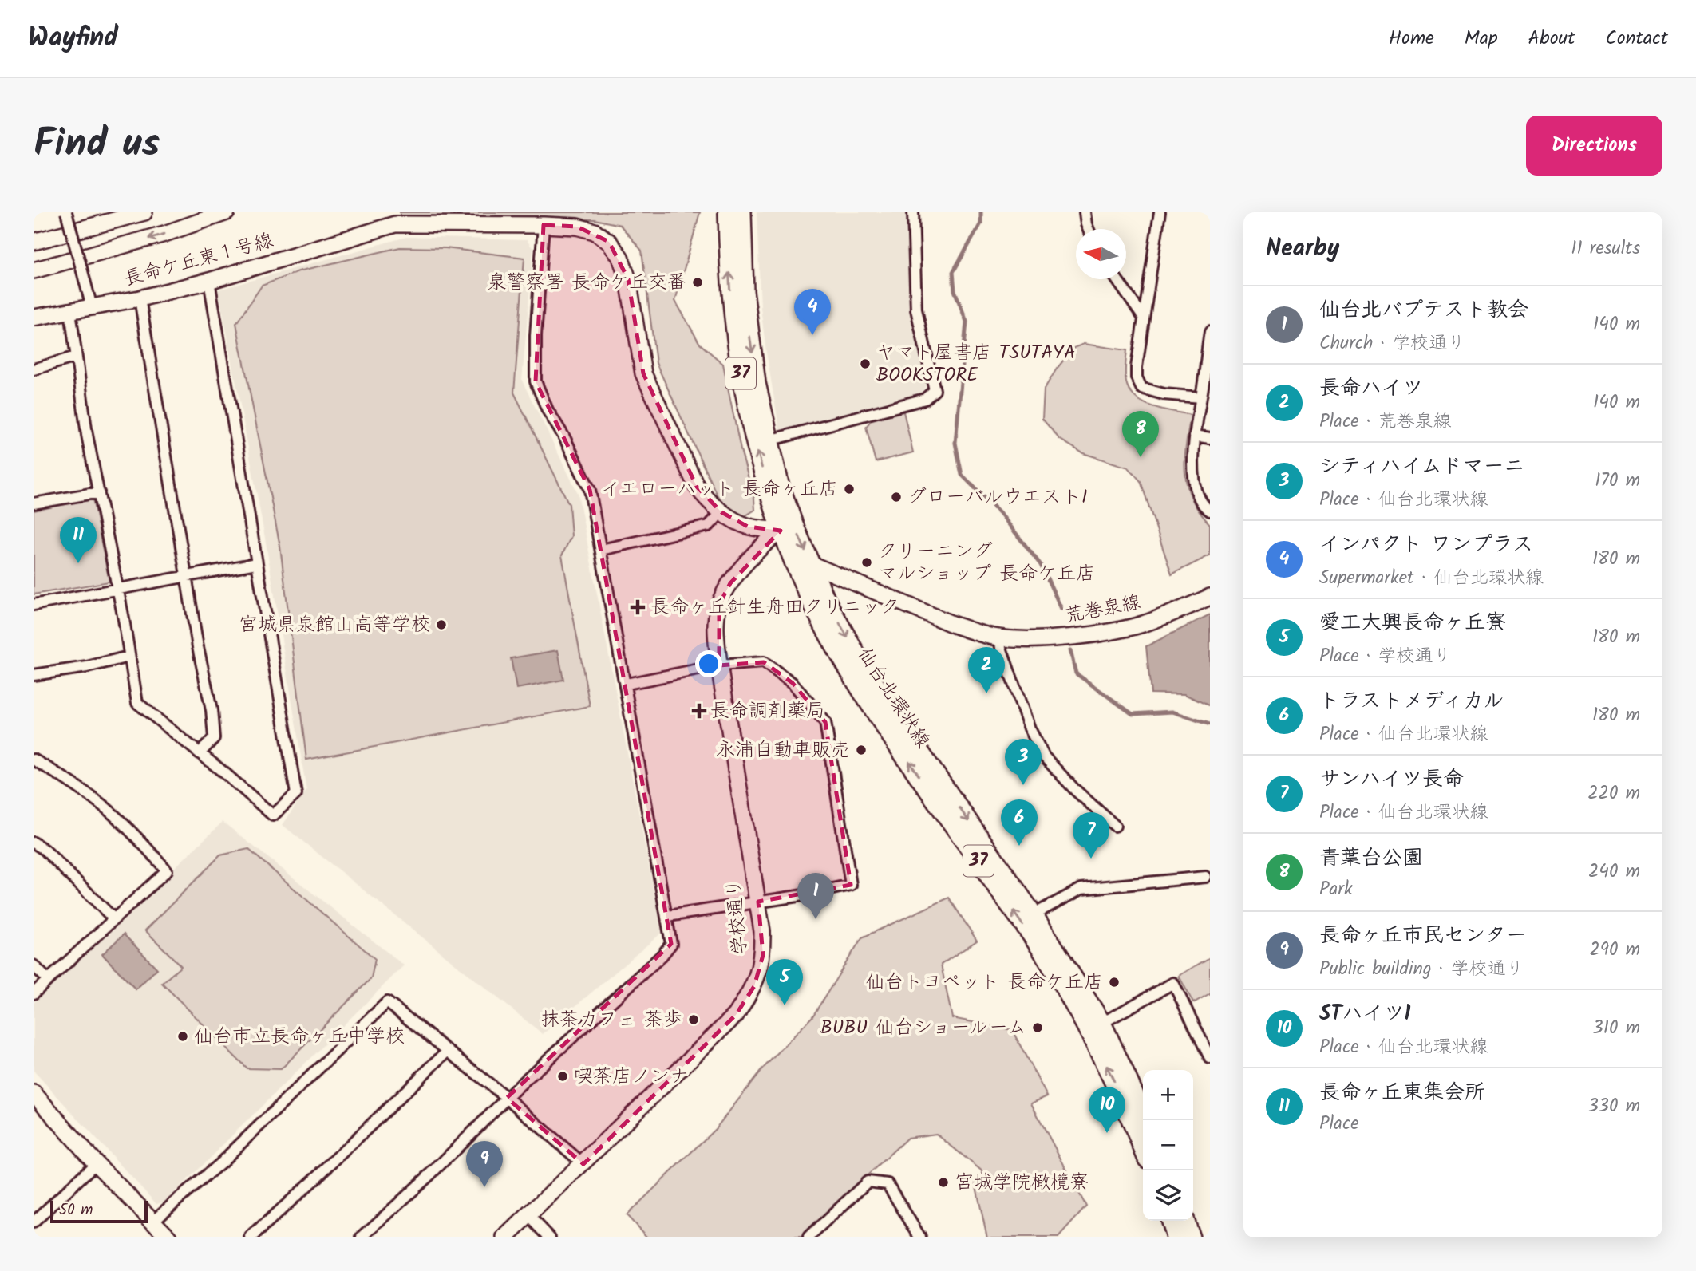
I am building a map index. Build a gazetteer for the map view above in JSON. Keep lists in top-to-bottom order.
{
  "streets": {
    "main road": ["37", "仙台北環状線"],
    "street": ["長命ケ丘東１号線", "荒巻泉線", "学校通り"]
  },
  "crossings": [
    ["長命ケ丘東１号線", "仙台北環状線"],
    ["長命ケ丘東１号線", "学校通り"],
    ["荒巻泉線", "仙台北環状線"],
    ["仙台北環状線", "学校通り"]
  ],
  "places": {
    "other": [
      "泉警察署 長命ケ丘交番",
      "ヤマト屋書店 TSUTAYA BOOKSTORE",
      "イエローハット 長命ヶ丘店",
      "グローバルウエスト1",
      "クリーニング マルショップ 長命ケ丘店",
      "宮城県泉館山高等学校",
      "永浦自動車販売",
      "仙台トヨペット 長命ケ丘店",
      "抹茶カフェ 茶歩",
      "BUBU 仙台ショールーム",
      "仙台市立長命ヶ丘中学校",
      "喫茶店ノンナ",
      "宮城学院橄欖寮"
    ],
    "health": ["長命ヶ丘針生舟田クリニック", "長命調剤薬局"]
  },
  "scale_bar": "50 m",
  "north": "left",
  "page": {
    "header": "Wayfind",
    "nav": [
      "Home",
      "Map",
      "About",
      "Contact"
    ],
    "title": "Find us",
    "buttons": "Directions",
    "heading": ["Nearby", "11 results"],
    "list": [
      {
        "mark": "1",
        "name": "仙台北バプテスト教会",
        "note": "Church · 学校通り",
        "value": "140 m"
      },
      {
        "mark": "2",
        "name": "長命ハイツ",
        "note": "Place · 荒巻泉線",
        "value": "140 m"
      },
      {
        "mark": "3",
        "name": "シティハイムドマーニ",
        "note": "Place · 仙台北環状線",
        "value": "170 m"
      },
      {
        "mark": "4",
        "name": "インパクト ワンプラス",
        "note": "Supermarket · 仙台北環状線",
        "value": "180 m"
      },
      {
        "mark": "5",
        "name": "愛工大興長命ヶ丘寮",
        "note": "Place · 学校通り",
        "value": "180 m"
      },
      {
        "mark": "6",
        "name": "トラストメディカル",
        "note": "Place · 仙台北環状線",
        "value": "180 m"
      },
      {
        "mark": "7",
        "name": "サンハイツ長命",
        "note": "Place · 仙台北環状線",
        "value": "220 m"
      },
      {
        "mark": "8",
        "name": "青葉台公園",
        "note": "Park",
        "value": "240 m"
      },
      {
        "mark": "9",
        "name": "長命ヶ丘市民センター",
        "note": "Public building · 学校通り",
        "value": "290 m"
      },
      {
        "mark": "10",
        "name": "STハイツ1",
        "note": "Place · 仙台北環状線",
        "value": "310 m"
      },
      {
        "mark": "11",
        "name": "長命ヶ丘東集会所",
        "note": "Place",
        "value": "330 m"
      }
    ],
    "pins": [
      "4",
      "8",
      "11",
      "2",
      "3",
      "6",
      "7",
      "1",
      "5",
      "10",
      "9"
    ],
    "map_buttons": ["+", "−"],
    "scale": "50 m"
  }
}
